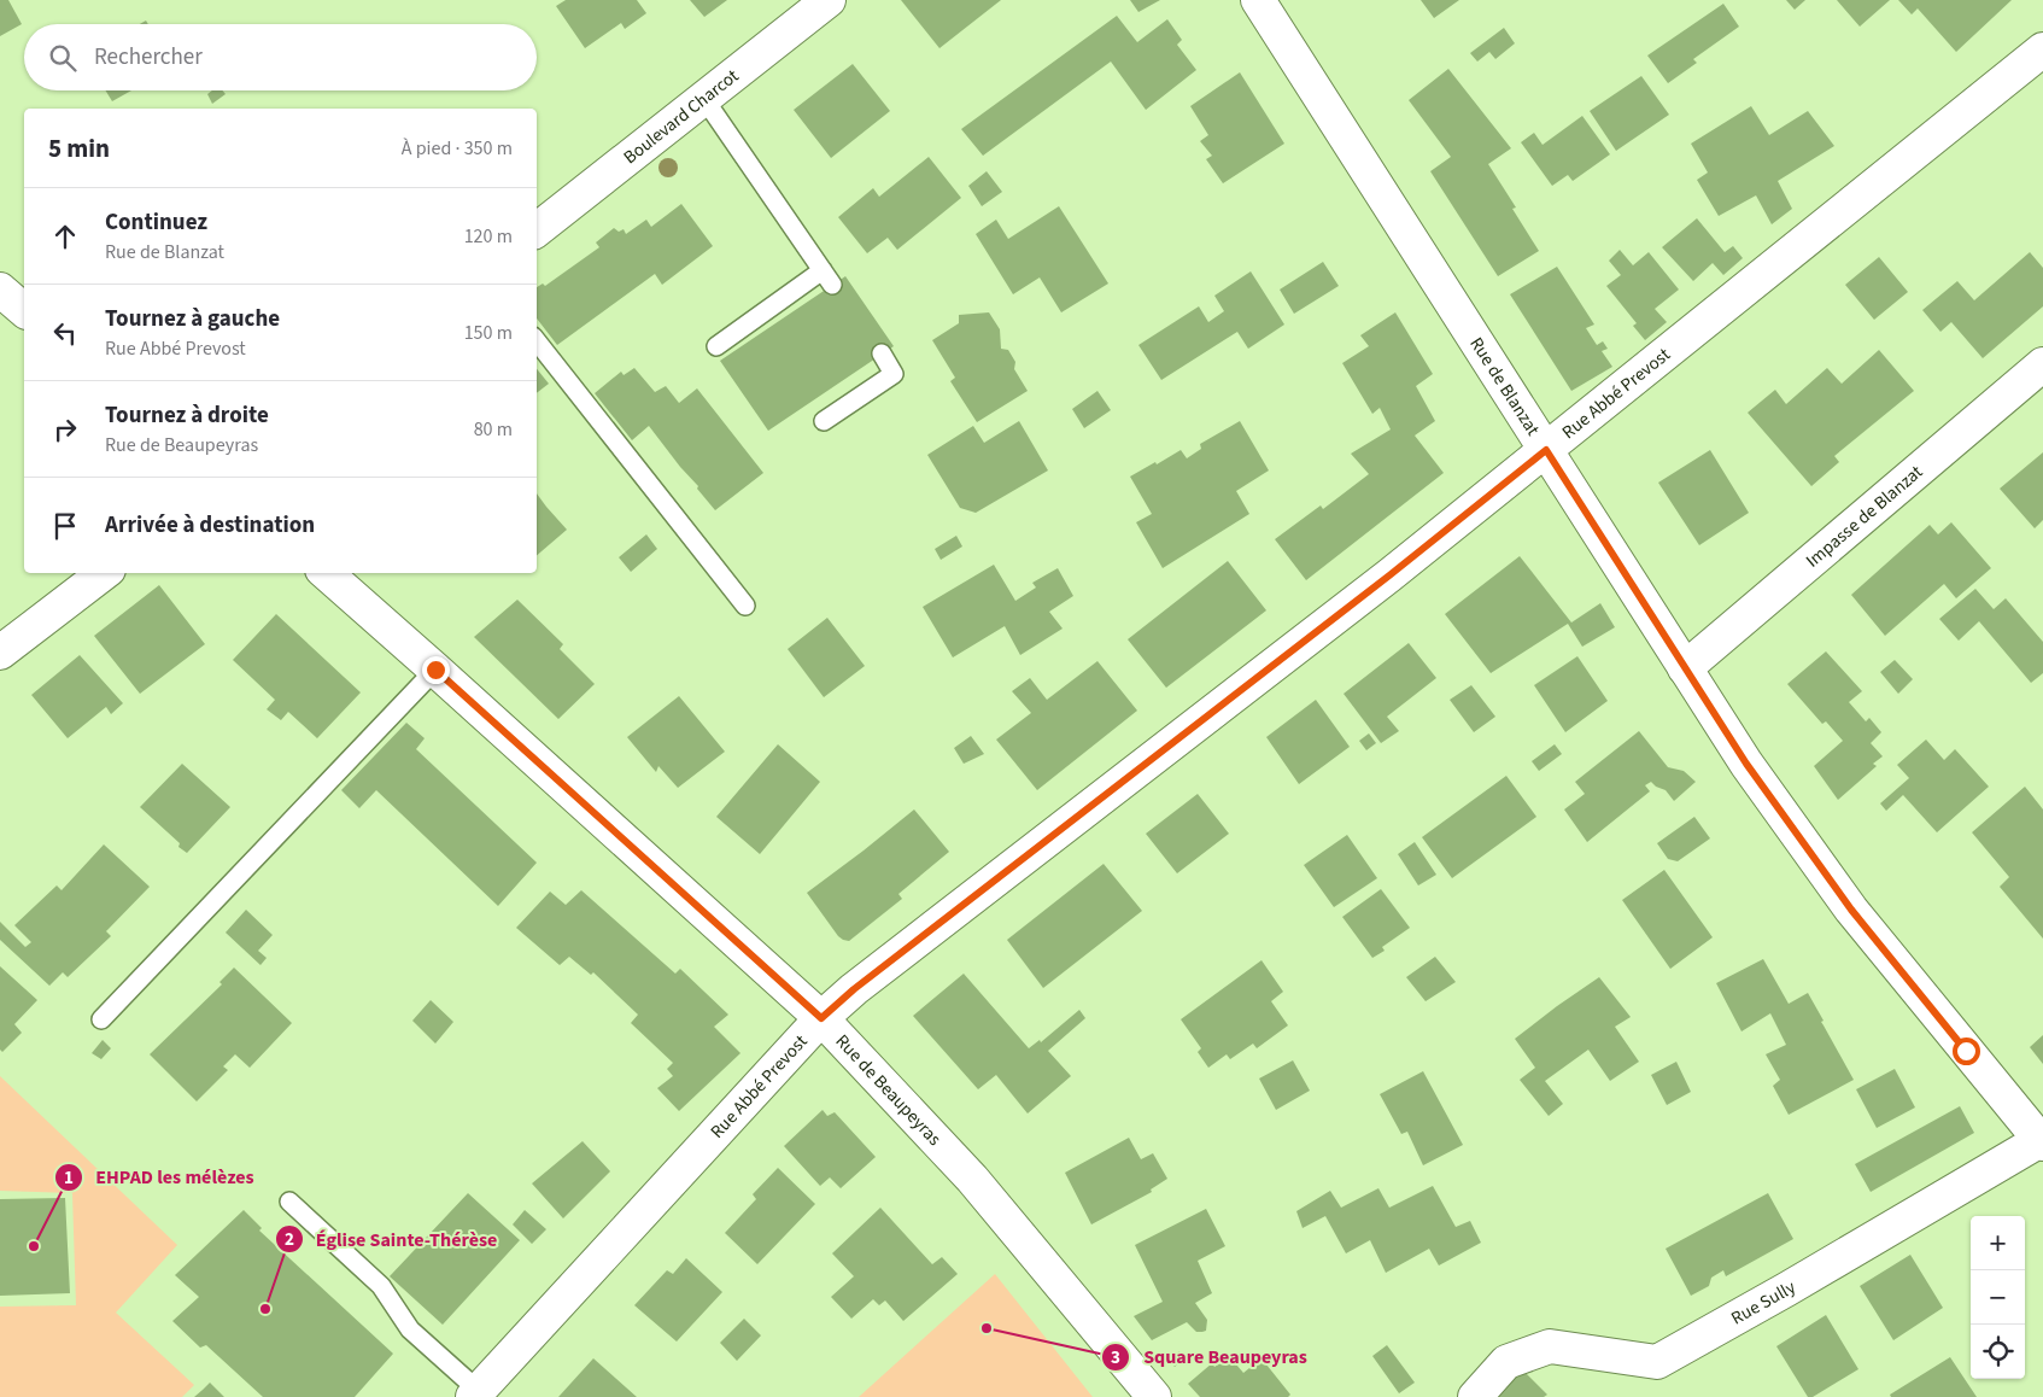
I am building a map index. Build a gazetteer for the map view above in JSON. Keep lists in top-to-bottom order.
{
  "streets": {
    "street": [
      "Boulevard Charcot",
      "Rue de Blanzat",
      "Rue Abbé Prevost",
      "Impasse de Blanzat",
      "Rue de Beaupeyras",
      "Rue Sully"
    ]
  },
  "crossings": [
    ["Rue de Blanzat", "Rue Abbé Prevost"],
    ["Rue de Blanzat", "Impasse de Blanzat"],
    ["Rue de Blanzat", "Rue Sully"],
    ["Rue Abbé Prevost", "Rue de Beaupeyras"]
  ],
  "places": ["EHPAD les mélèzes", "Église Sainte-Thérèse", "Square Beaupeyras"],
  "page": {
    "search": "Rechercher",
    "heading": ["5 min", "À pied · 350 m"],
    "list": [
      ["Continuez", "Rue de Blanzat", "120 m"],
      ["Tournez à gauche", "Rue Abbé Prevost", "150 m"],
      ["Tournez à droite", "Rue de Beaupeyras", "80 m"],
      "Arrivée à destination"
    ],
    "map_buttons": ["+", "−"]
  }
}
